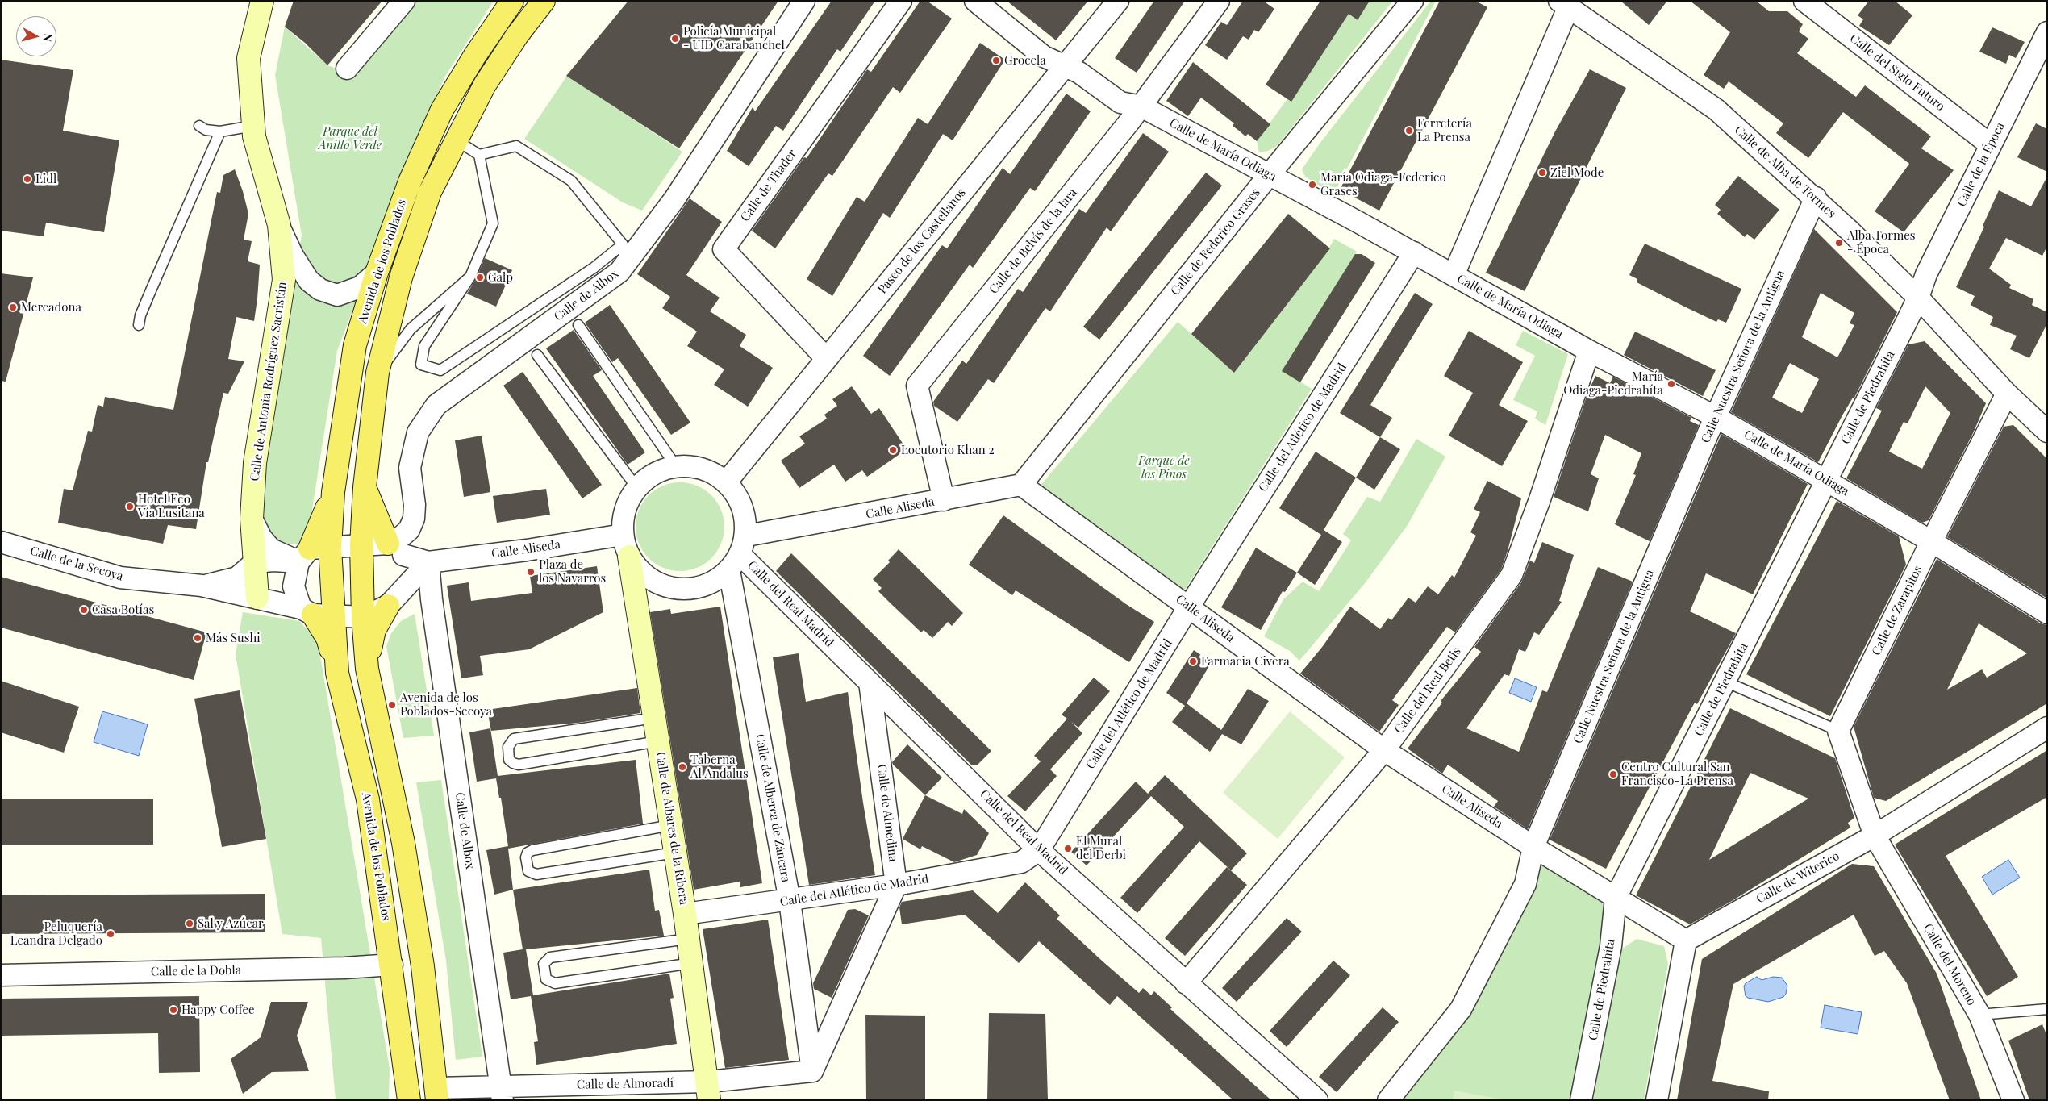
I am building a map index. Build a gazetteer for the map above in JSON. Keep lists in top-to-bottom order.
{
  "streets": {
    "main road": ["Avenida de los Poblados"],
    "street": [
      "Calle del Siglo Futuro",
      "Calle de María Odiaga",
      "Calle de la Época",
      "Calle de Alba de Tormes",
      "Calle de Thader",
      "Paseo de los Castellanos",
      "Calle de Belvís de la Jara",
      "Calle de Federico Grases",
      "Calle de Albox",
      "Calle Nuestra Señora de la Antigua",
      "Calle de Antonia Rodríguez Sacristán",
      "Calle de Piedrahíta",
      "Calle del Atlético de Madrid",
      "Calle Aliseda",
      "Calle de la Secoya",
      "Calle del Real Madrid",
      "Calle de Zarapitos",
      "Calle del Real Betis",
      "Calle de Alberca de Záncara",
      "Calle de Almedina",
      "Calle de Albares de la Ribera",
      "Calle de Witerico",
      "Calle del Moreno",
      "Calle de la Dobla",
      "Calle de Almoradí"
    ]
  },
  "crossings": [
    ["Calle del Siglo Futuro", "Calle de la Época"],
    ["Calle de María Odiaga", "Calle de Alba de Tormes"],
    ["Calle de María Odiaga", "Paseo de los Castellanos"],
    ["Calle de María Odiaga", "Calle de Belvís de la Jara"],
    ["Calle de María Odiaga", "Calle de Federico Grases"],
    ["Calle de María Odiaga", "Calle Nuestra Señora de la Antigua"],
    ["Calle de María Odiaga", "Calle de Piedrahíta"],
    ["Calle de María Odiaga", "Calle del Atlético de Madrid"],
    ["Calle de María Odiaga", "Calle de Zarapitos"],
    ["Calle de María Odiaga", "Calle del Real Betis"],
    ["Calle de la Época", "Calle de Alba de Tormes"],
    ["Calle de la Época", "Calle de Piedrahíta"],
    ["Calle de Alba de Tormes", "Calle Nuestra Señora de la Antigua"],
    ["Calle de Alba de Tormes", "Calle de Piedrahíta"],
    ["Calle de Alba de Tormes", "Calle de Zarapitos"],
    ["Calle de Thader", "Paseo de los Castellanos"],
    ["Paseo de los Castellanos", "Calle Aliseda"],
    ["Paseo de los Castellanos", "Calle del Real Madrid"],
    ["Paseo de los Castellanos", "Calle de Alberca de Záncara"],
    ["Paseo de los Castellanos", "Calle de Albares de la Ribera"],
    ["Calle de Belvís de la Jara", "Calle Aliseda"],
    ["Calle de Federico Grases", "Calle Aliseda"],
    ["Avenida de los Poblados", "Calle de la Secoya"],
    ["Avenida de los Poblados", "Calle de la Dobla"],
    ["Avenida de los Poblados", "Calle de Almoradí"],
    ["Calle de Albox", "Calle Aliseda"],
    ["Calle de Albox", "Calle de Almoradí"],
    ["Calle Nuestra Señora de la Antigua", "Calle Aliseda"],
    ["Calle de Antonia Rodríguez Sacristán", "Calle de la Secoya"],
    ["Calle de Piedrahíta", "Calle Aliseda"],
    ["Calle del Atlético de Madrid", "Calle Aliseda"],
    ["Calle del Atlético de Madrid", "Calle del Real Madrid"],
    ["Calle del Atlético de Madrid", "Calle de Alberca de Záncara"],
    ["Calle del Atlético de Madrid", "Calle de Almedina"],
    ["Calle del Atlético de Madrid", "Calle de Albares de la Ribera"],
    ["Calle Aliseda", "Calle del Real Madrid"],
    ["Calle Aliseda", "Calle del Real Betis"],
    ["Calle Aliseda", "Calle de Alberca de Záncara"],
    ["Calle Aliseda", "Calle de Albares de la Ribera"],
    ["Calle Aliseda", "Calle de Witerico"],
    ["Calle del Real Madrid", "Calle del Real Betis"],
    ["Calle del Real Madrid", "Calle de Alberca de Záncara"],
    ["Calle del Real Madrid", "Calle de Almedina"],
    ["Calle del Real Madrid", "Calle de Albares de la Ribera"],
    ["Calle de Alberca de Záncara", "Calle de Albares de la Ribera"],
    ["Calle de Alberca de Záncara", "Calle de Almoradí"],
    ["Calle de Albares de la Ribera", "Calle de Almoradí"],
    ["Calle de Witerico", "Calle del Moreno"]
  ],
  "parks": ["Parque del Anillo Verde", "Parque de los Pinos"],
  "places": [
    "Policía Municipal - UID Carabanchel",
    "Grocela",
    "Ferretería La Prensa",
    "Ziel Mode",
    "Lidl",
    "María Odiaga-Federico Grases",
    "Alba Tormes - Época",
    "Galp",
    "Mercadona",
    "María Odiaga-Piedrahíta",
    "Locutorio Khan 2",
    "Hotel Eco Vía Lusitana",
    "Plaza de los Navarros",
    "Casa Botías",
    "Más Sushi",
    "Farmacia Civera",
    "Avenida de los Poblados-Secoya",
    "Taberna Al Andalus",
    "Centro Cultural San Francisco-La Prensa",
    "El Mural del Derbi",
    "Sal y Azúcar",
    "Peluquería Leandra Delgado",
    "Happy Coffee"
  ],
  "north": "right"
}
